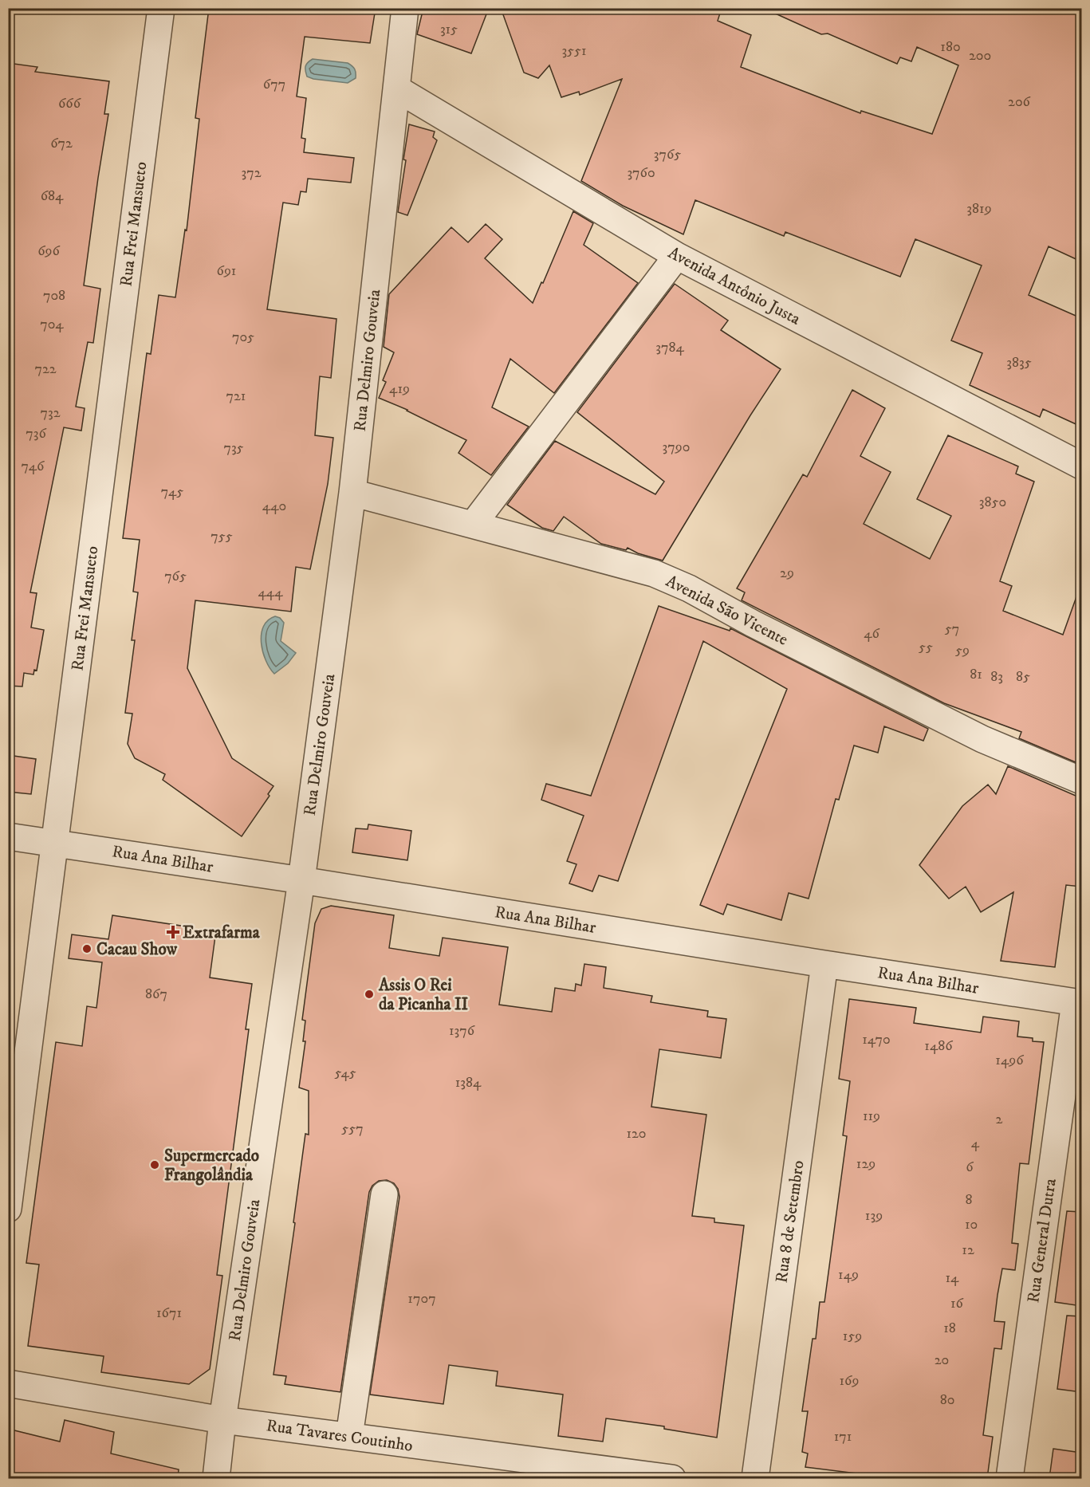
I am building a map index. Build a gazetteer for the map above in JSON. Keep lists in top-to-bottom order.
{
  "streets": {
    "street": [
      "Rua Frei Mansueto",
      "Avenida Antônio Justa",
      "Rua Delmiro Gouveia",
      "Avenida São Vicente",
      "Rua Ana Bilhar",
      "Rua 8 de Setembro",
      "Rua General Dutra",
      "Rua Tavares Coutinho"
    ]
  },
  "crossings": [
    ["Rua Frei Mansueto", "Rua Ana Bilhar"],
    ["Avenida Antônio Justa", "Rua Delmiro Gouveia"],
    ["Rua Delmiro Gouveia", "Avenida São Vicente"],
    ["Rua Delmiro Gouveia", "Rua Ana Bilhar"],
    ["Rua Delmiro Gouveia", "Rua Tavares Coutinho"],
    ["Rua Ana Bilhar", "Rua 8 de Setembro"],
    ["Rua Ana Bilhar", "Rua General Dutra"]
  ],
  "places": {
    "health": ["Extrafarma"],
    "other": ["Cacau Show", "Assis O Rei da Picanha II", "Supermercado Frangolândia"]
  },
  "house_numbers": [
    "315",
    "180",
    "3551",
    "200",
    "677",
    "206",
    "666",
    "672",
    "3765",
    "372",
    "3760",
    "684",
    "3819",
    "696",
    "691",
    "708",
    "704",
    "705",
    "3784",
    "3835",
    "722",
    "419",
    "721",
    "732",
    "736",
    "3790",
    "735",
    "746",
    "745",
    "3850",
    "440",
    "755",
    "29",
    "765",
    "444",
    "57",
    "46",
    "55",
    "59",
    "81",
    "83",
    "85",
    "867",
    "1376",
    "1470",
    "1486",
    "1496",
    "545",
    "1384",
    "119",
    "2",
    "557",
    "120",
    "4",
    "129",
    "6",
    "8",
    "139",
    "10",
    "12",
    "149",
    "14",
    "1707",
    "16",
    "1671",
    "18",
    "159",
    "20",
    "169",
    "80",
    "171"
  ]
}
